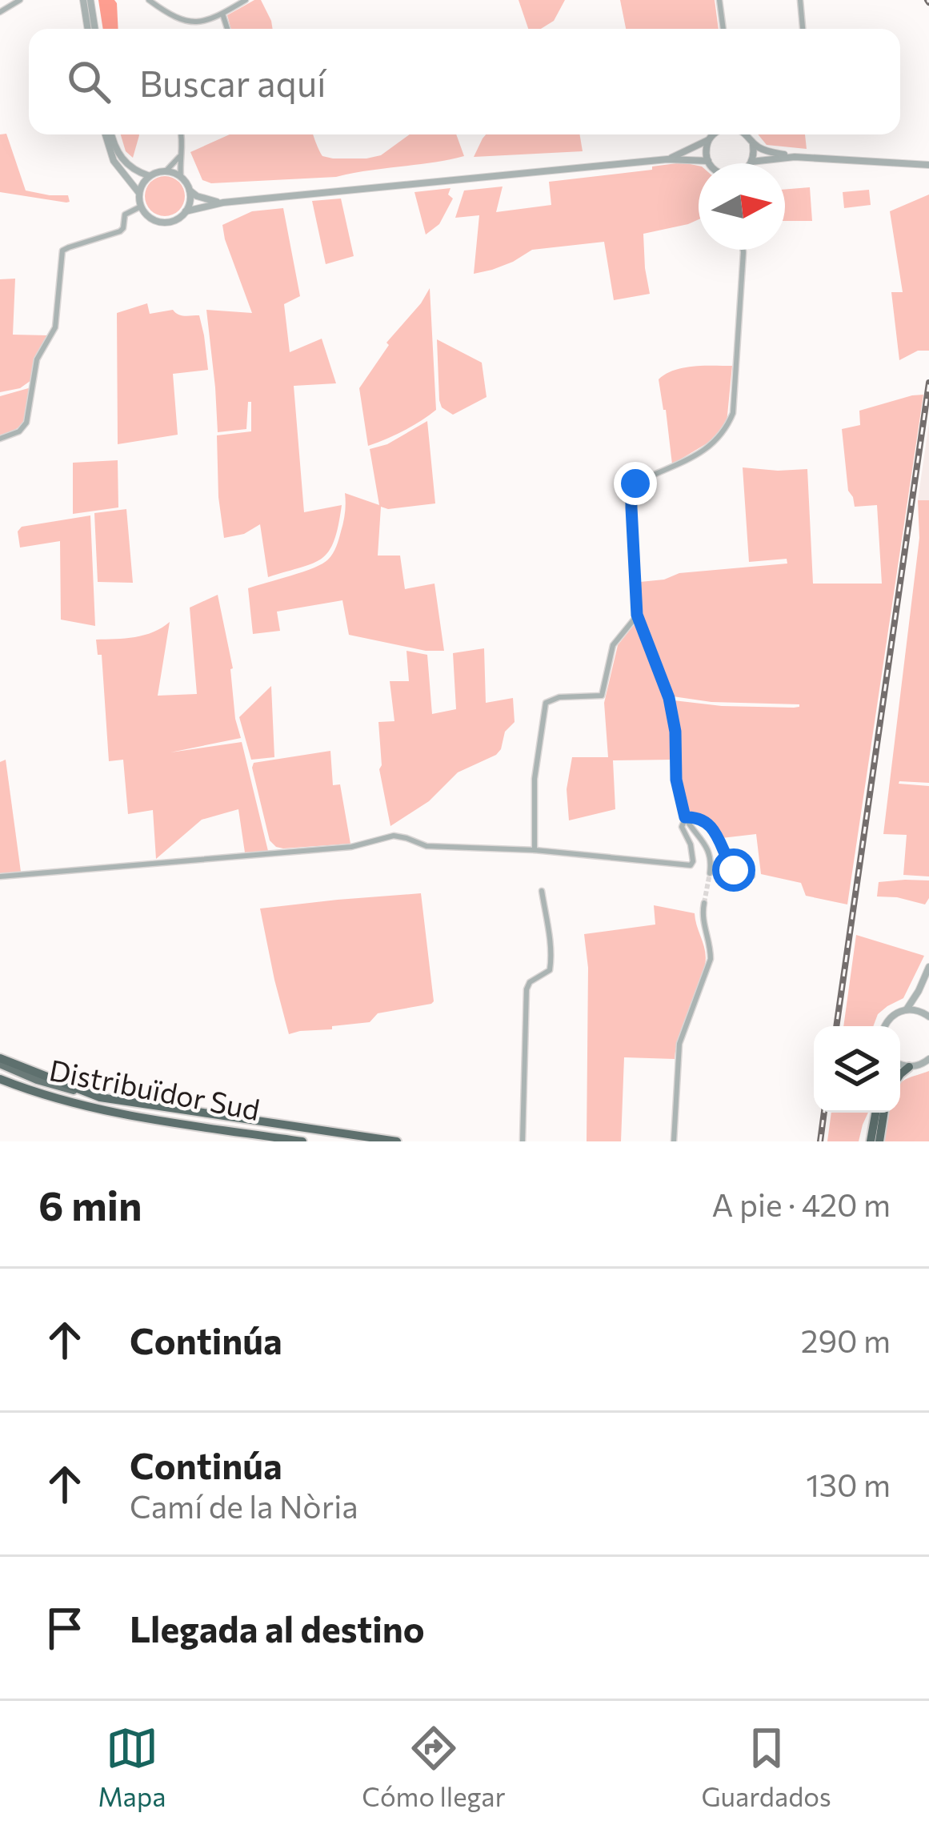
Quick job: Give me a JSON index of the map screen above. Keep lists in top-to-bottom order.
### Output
{
  "streets": {
    "highway": ["Distribuïdor Sud"]
  },
  "north": "right",
  "page": {
    "search": "Buscar aquí",
    "heading": ["6 min", "A pie · 420 m"],
    "list": [
      ["Continúa", "290 m"],
      ["Continúa", "Camí de la Nòria", "130 m"],
      "Llegada al destino"
    ],
    "nav": ["Mapa", "Cómo llegar", "Guardados"]
  }
}
